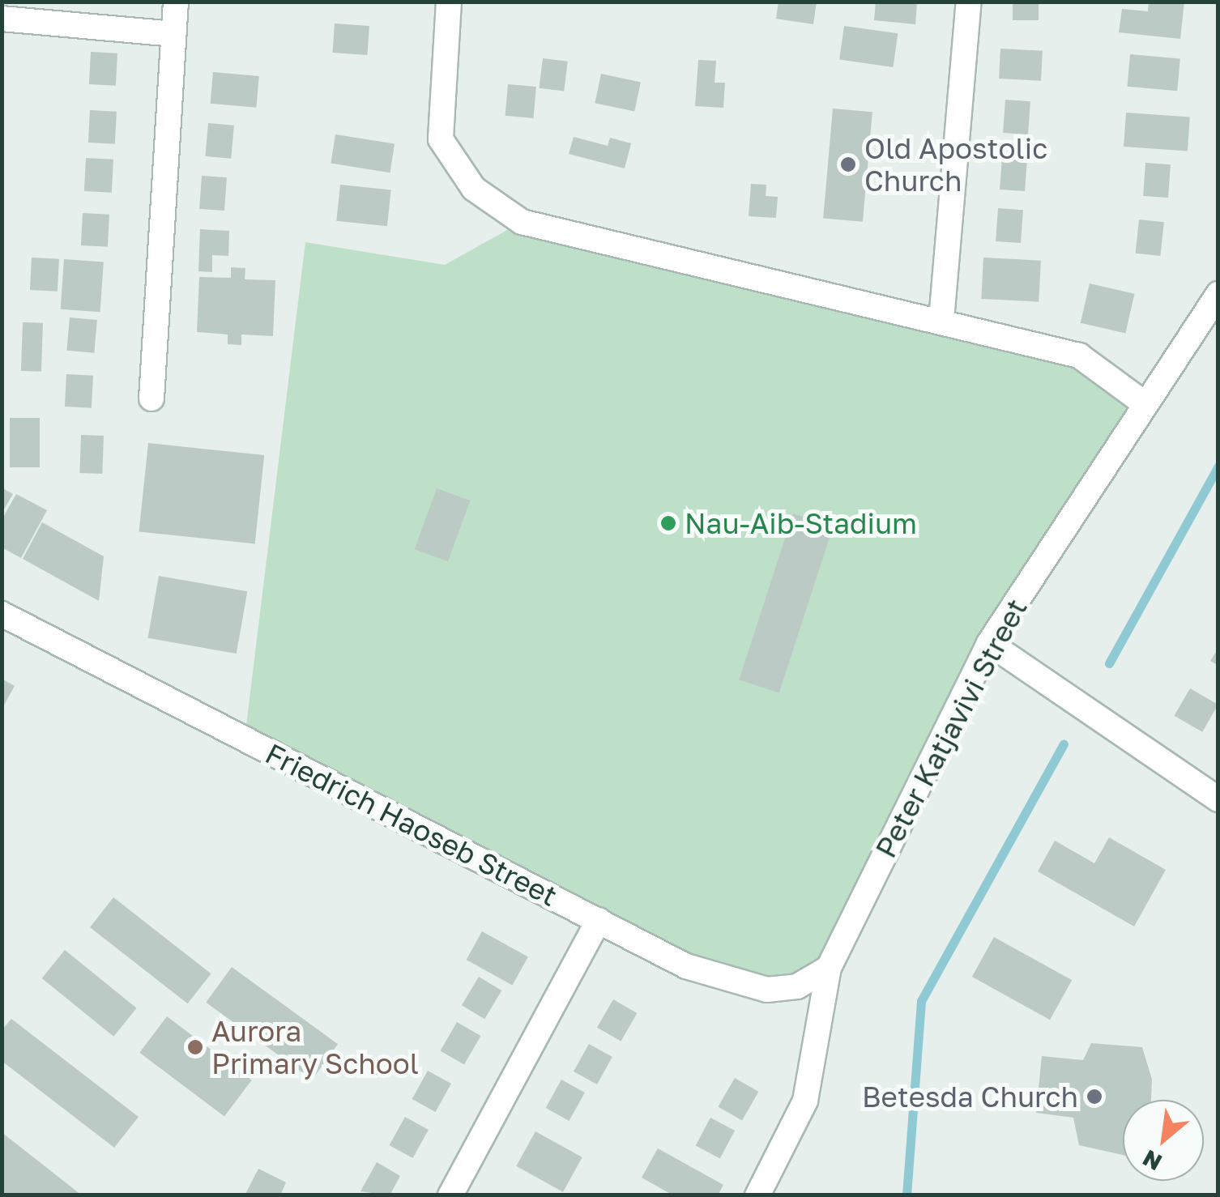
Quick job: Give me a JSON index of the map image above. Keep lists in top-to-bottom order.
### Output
{
  "streets": {
    "street": ["Peter Katjavivi Street", "Friedrich Haoseb Street"]
  },
  "crossings": [
    ["Peter Katjavivi Street", "Friedrich Haoseb Street"]
  ],
  "places": [
    "Old Apostolic Church",
    "Nau-Aib-Stadium",
    "Aurora Primary School",
    "Betesda Church"
  ],
  "north": "bottom left"
}
